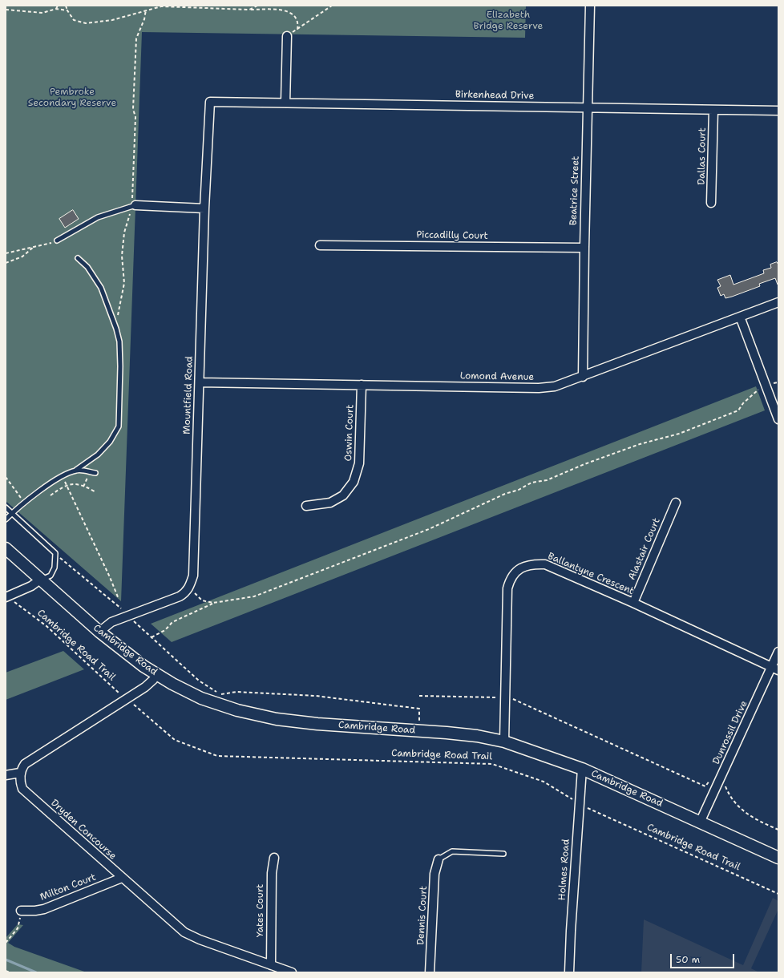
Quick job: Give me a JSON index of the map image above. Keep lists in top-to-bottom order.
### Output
{
  "streets": {
    "main road": ["Cambridge Road"],
    "street": [
      "Birkenhead Drive",
      "Dallas Court",
      "Beatrice Street",
      "Piccadilly Court",
      "Lomond Avenue",
      "Mountfield Road",
      "Oswin Court",
      "Alastair Court",
      "Ballantyne Crescent",
      "Dunrossil Drive",
      "Dryden Concourse",
      "Holmes Road",
      "Milton Court",
      "Yates Court",
      "Dennis Court"
    ],
    "path": ["Cambridge Road Trail"]
  },
  "crossings": [
    ["Birkenhead Drive", "Dallas Court"],
    ["Birkenhead Drive", "Beatrice Street"],
    ["Birkenhead Drive", "Mountfield Road"],
    ["Beatrice Street", "Piccadilly Court"],
    ["Beatrice Street", "Lomond Avenue"],
    ["Lomond Avenue", "Mountfield Road"],
    ["Lomond Avenue", "Oswin Court"],
    ["Mountfield Road", "Cambridge Road"],
    ["Alastair Court", "Ballantyne Crescent"],
    ["Ballantyne Crescent", "Cambridge Road"],
    ["Ballantyne Crescent", "Dunrossil Drive"],
    ["Cambridge Road Trail", "Holmes Road"],
    ["Cambridge Road", "Dunrossil Drive"],
    ["Cambridge Road", "Holmes Road"],
    ["Dryden Concourse", "Milton Court"],
    ["Dryden Concourse", "Yates Court"]
  ],
  "parks": ["Elizabeth Bridge Reserve", "Pembroke Secondary Reserve"],
  "scale_bar": "50 m"
}
